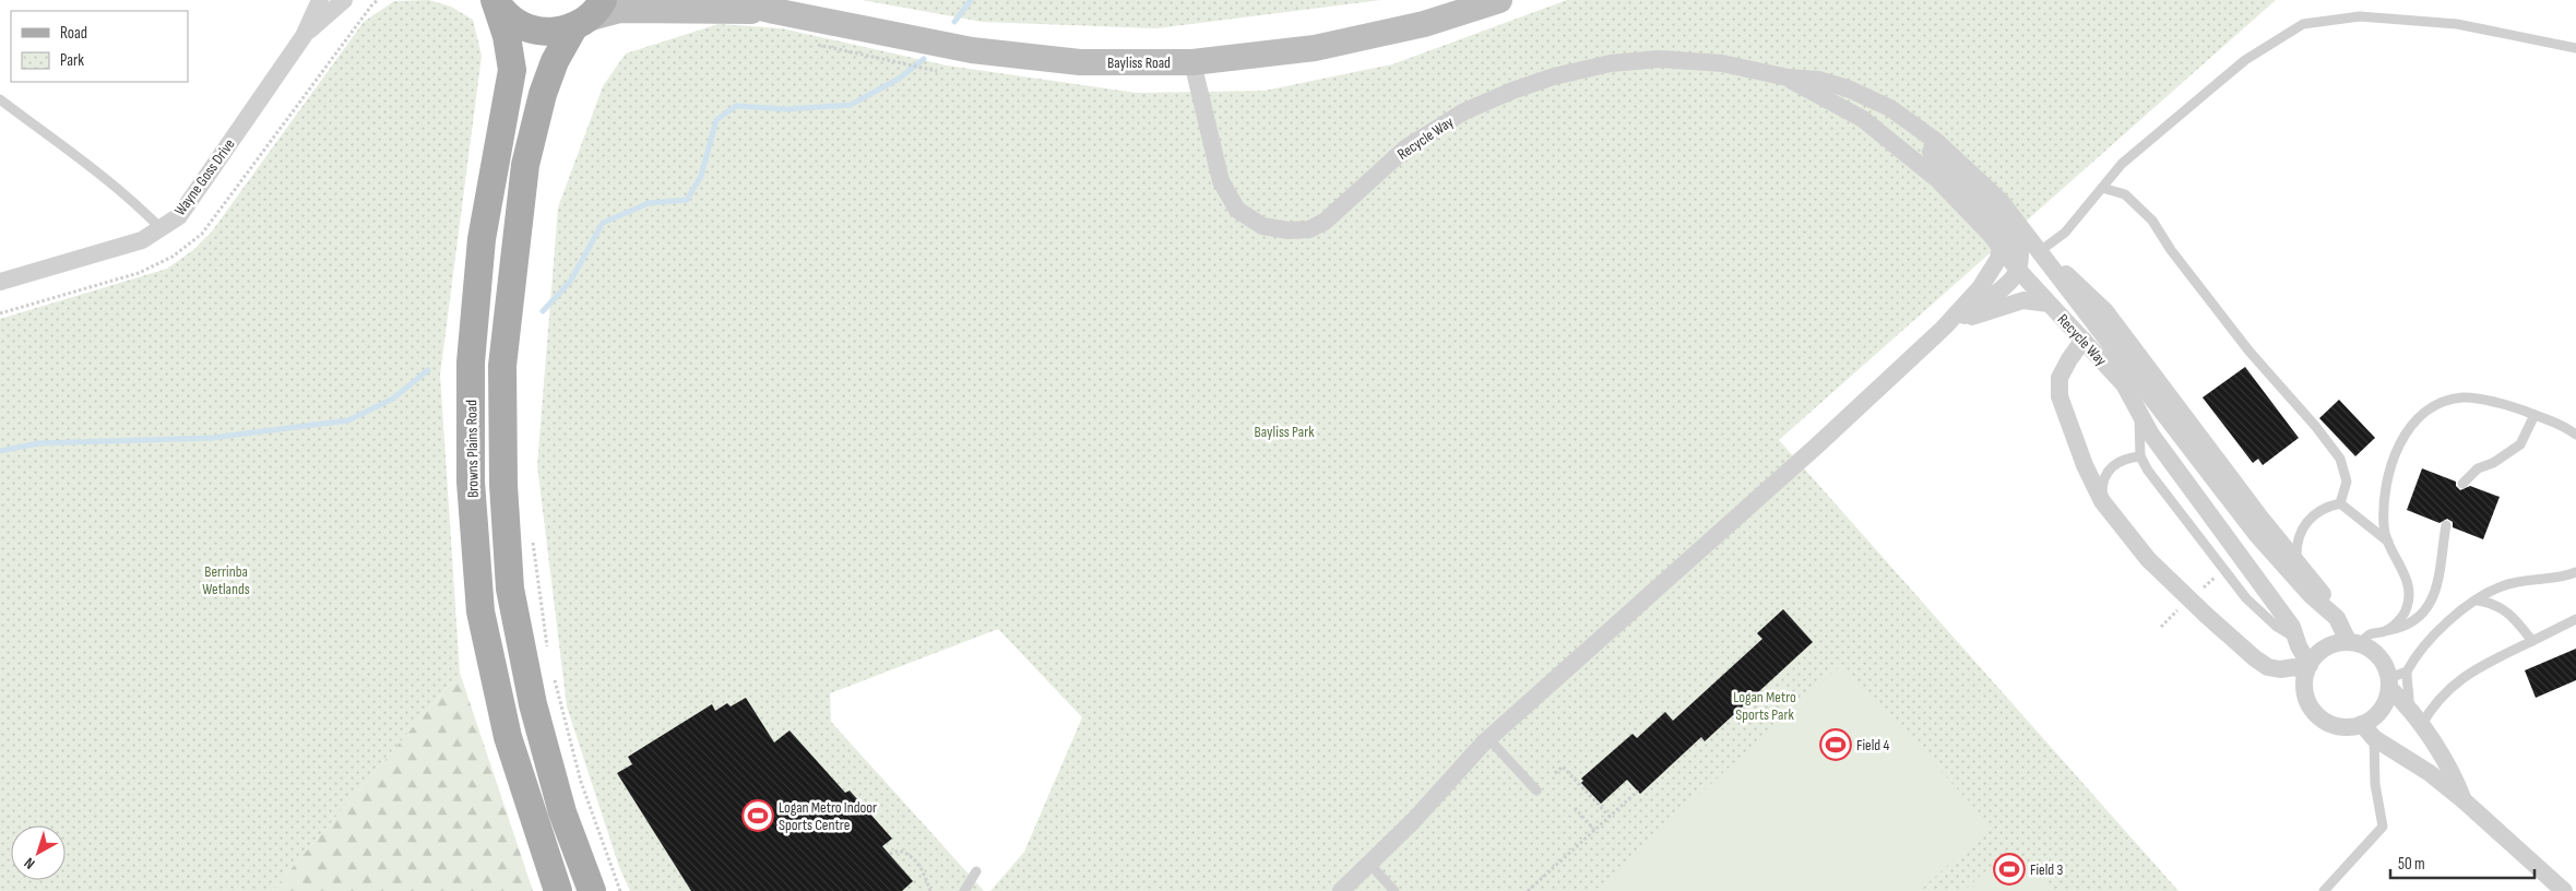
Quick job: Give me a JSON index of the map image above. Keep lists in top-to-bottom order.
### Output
{
  "streets": {
    "main road": ["Browns Plains Road"],
    "street": ["Bayliss Road", "Recycle Way", "Wayne Goss Drive"]
  },
  "crossings": [
    ["Bayliss Road", "Recycle Way"],
    ["Bayliss Road", "Browns Plains Road"]
  ],
  "parks": ["Bayliss Park", "Berrinba Wetlands", "Logan Metro Sports Park"],
  "places": {
    "sports": ["Field 4", "Logan Metro Indoor Sports Centre", "Field 3"]
  },
  "legend": ["Road", "Park"],
  "scale_bar": "50 m",
  "north": "bottom left"
}
